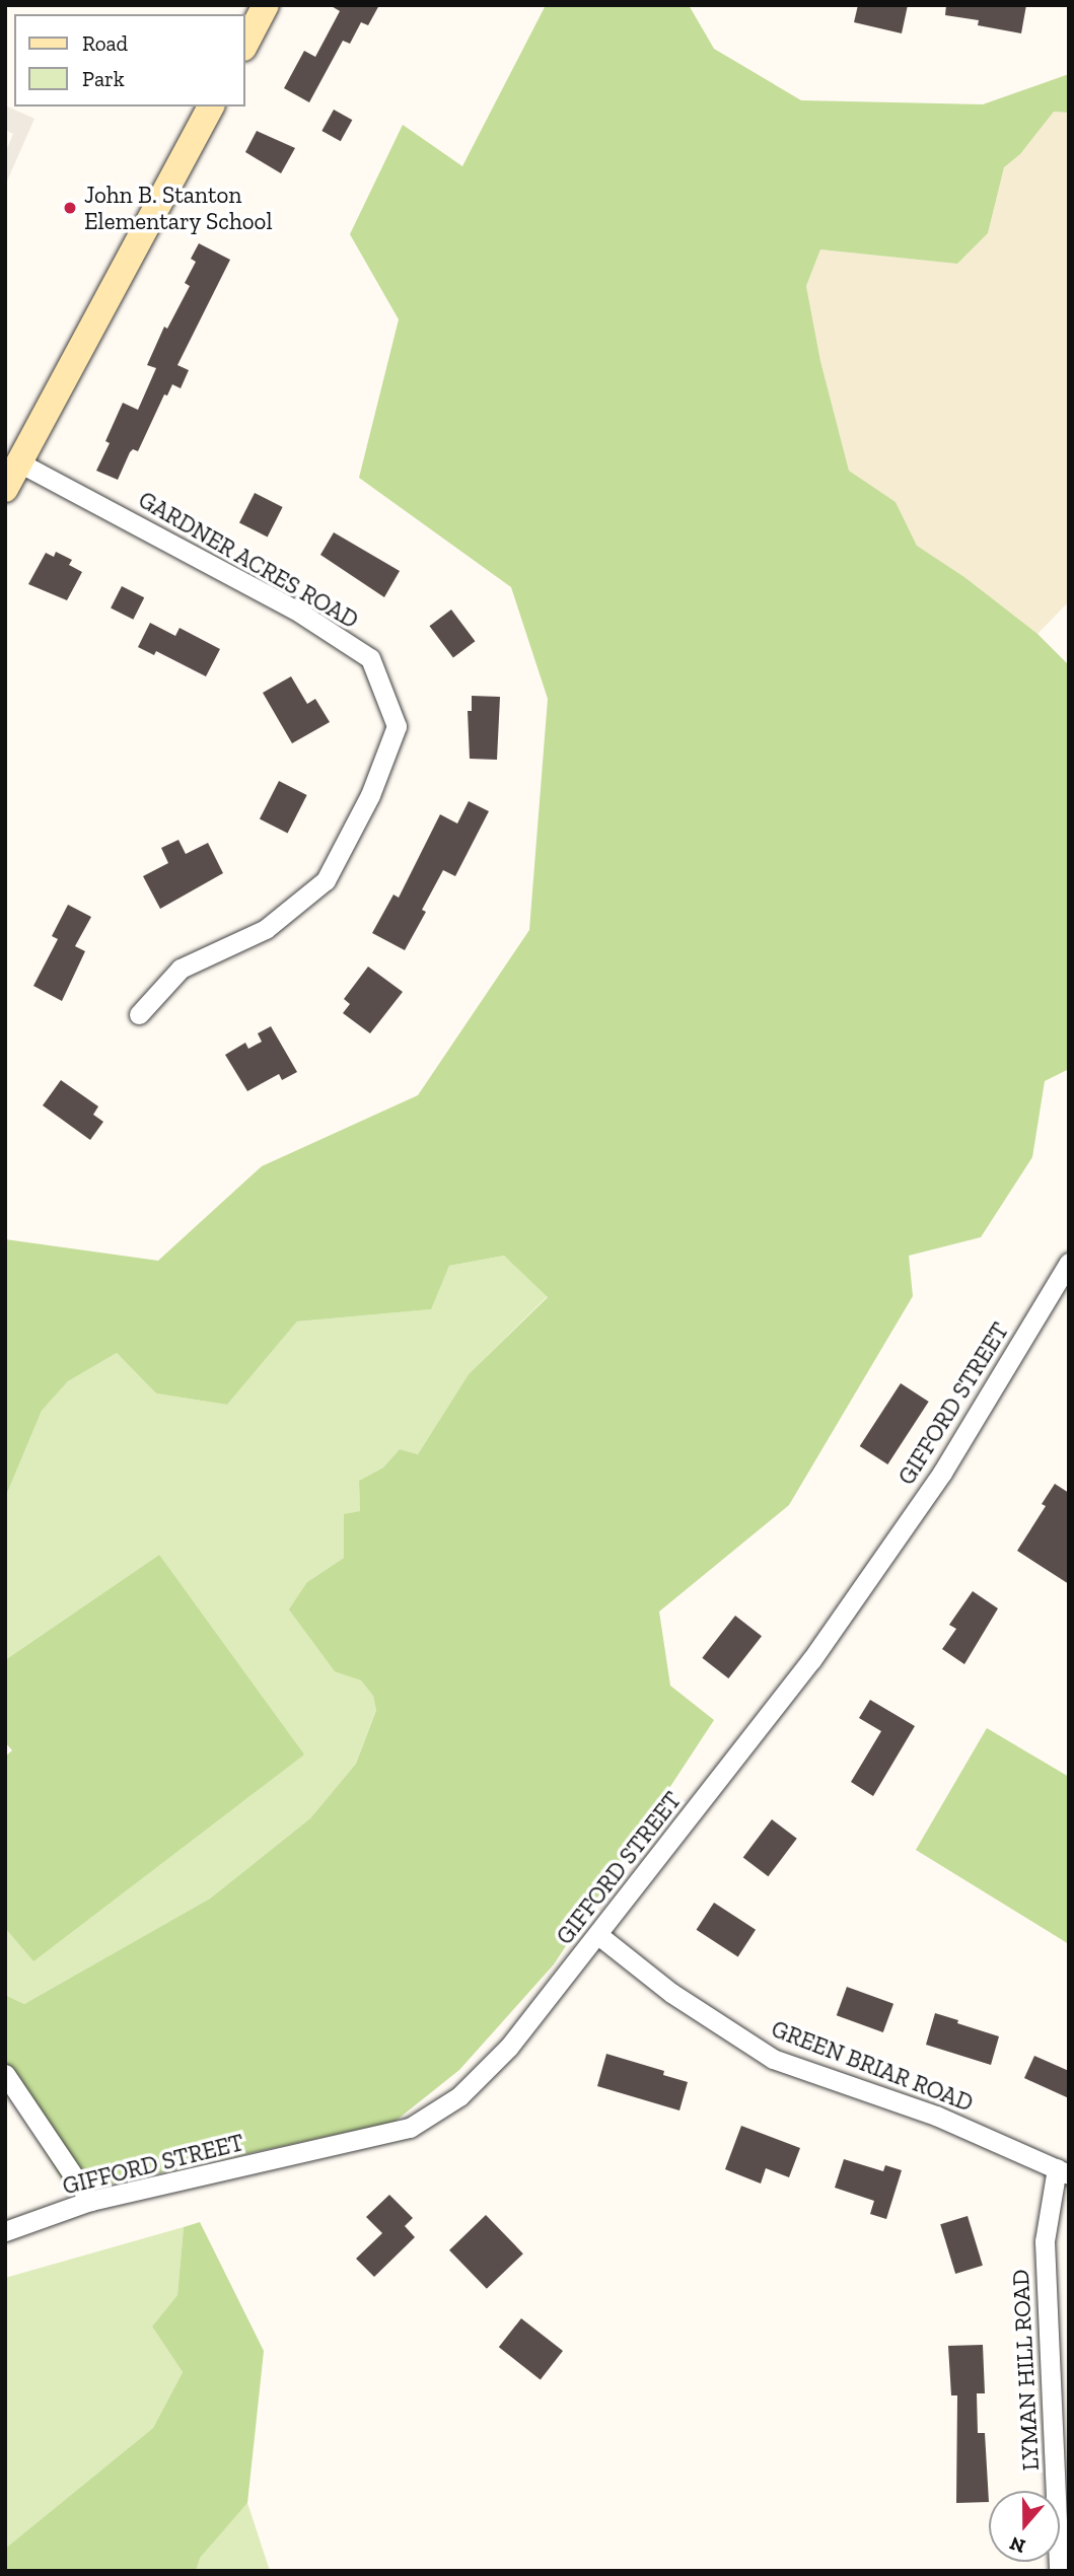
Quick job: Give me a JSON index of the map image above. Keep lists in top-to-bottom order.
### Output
{
  "streets": {
    "street": [
      "GARDNER ACRES ROAD",
      "GIFFORD STREET",
      "GREEN BRIAR ROAD",
      "LYMAN HILL ROAD"
    ]
  },
  "crossings": [
    ["GIFFORD STREET", "GREEN BRIAR ROAD"],
    ["GREEN BRIAR ROAD", "LYMAN HILL ROAD"]
  ],
  "places": ["John B. Stanton Elementary School"],
  "legend": ["Road", "Park"],
  "north": "bottom"
}
